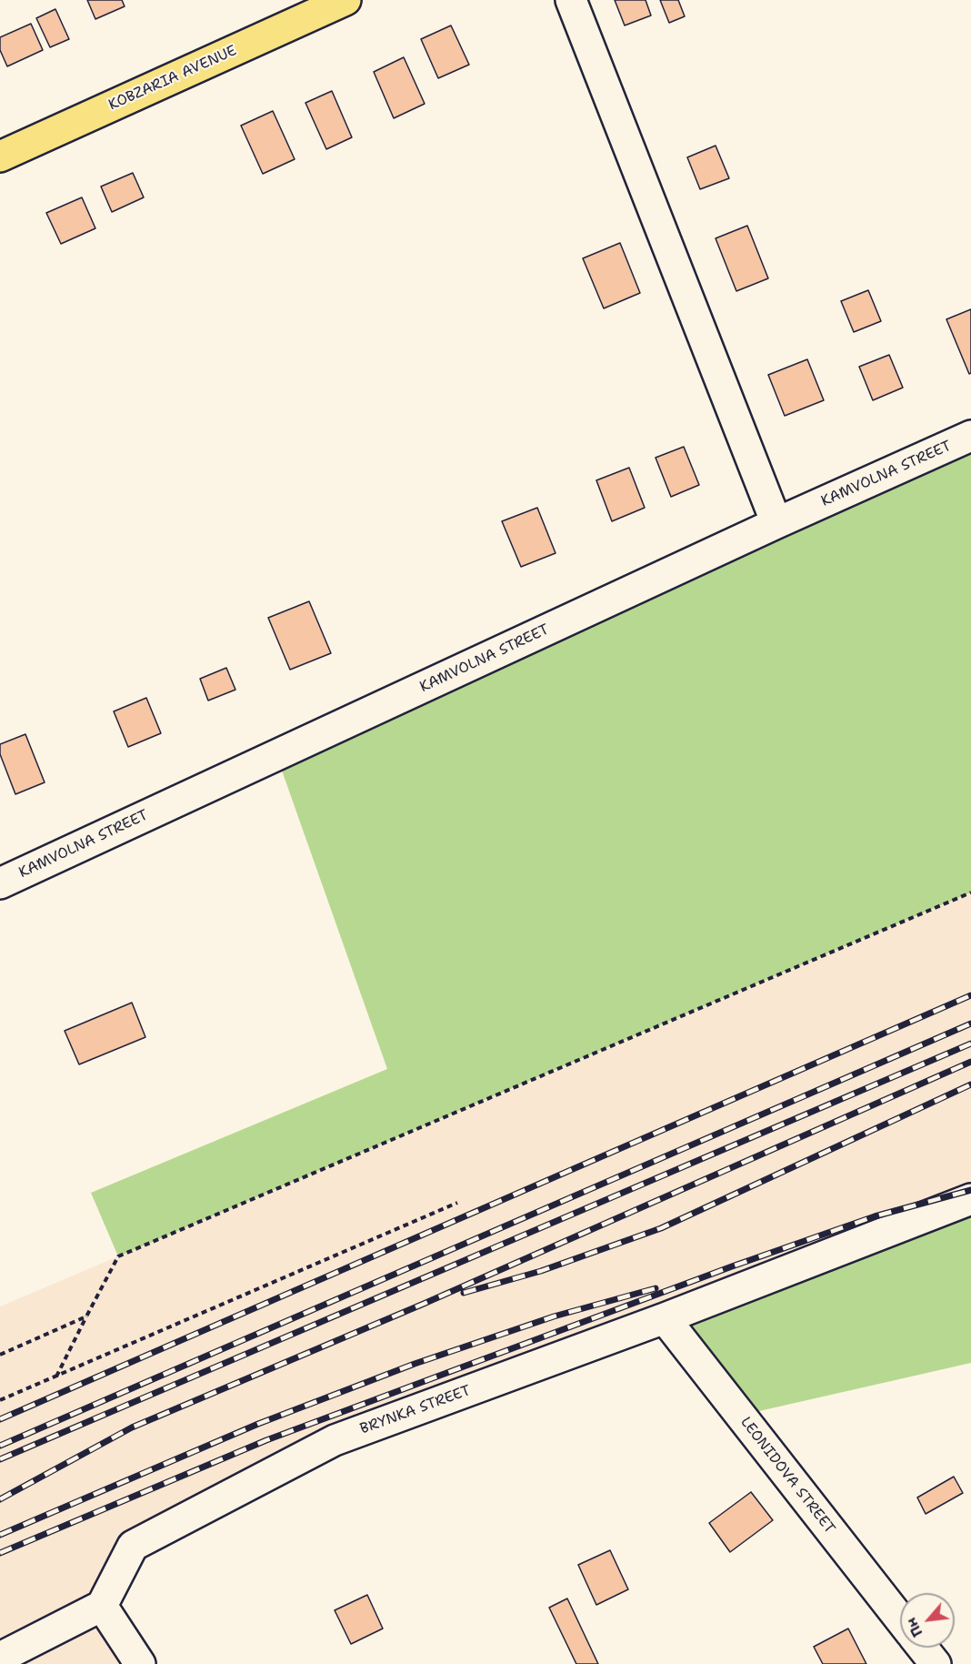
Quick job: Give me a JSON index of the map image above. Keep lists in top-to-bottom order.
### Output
{
  "streets": {
    "main road": ["KOBZARIA AVENUE"],
    "street": ["KAMVOLNA STREET", "BRYNKA STREET", "LEONIDOVA STREET"]
  },
  "crossings": [
    ["BRYNKA STREET", "LEONIDOVA STREET"]
  ],
  "north": "bottom left"
}
